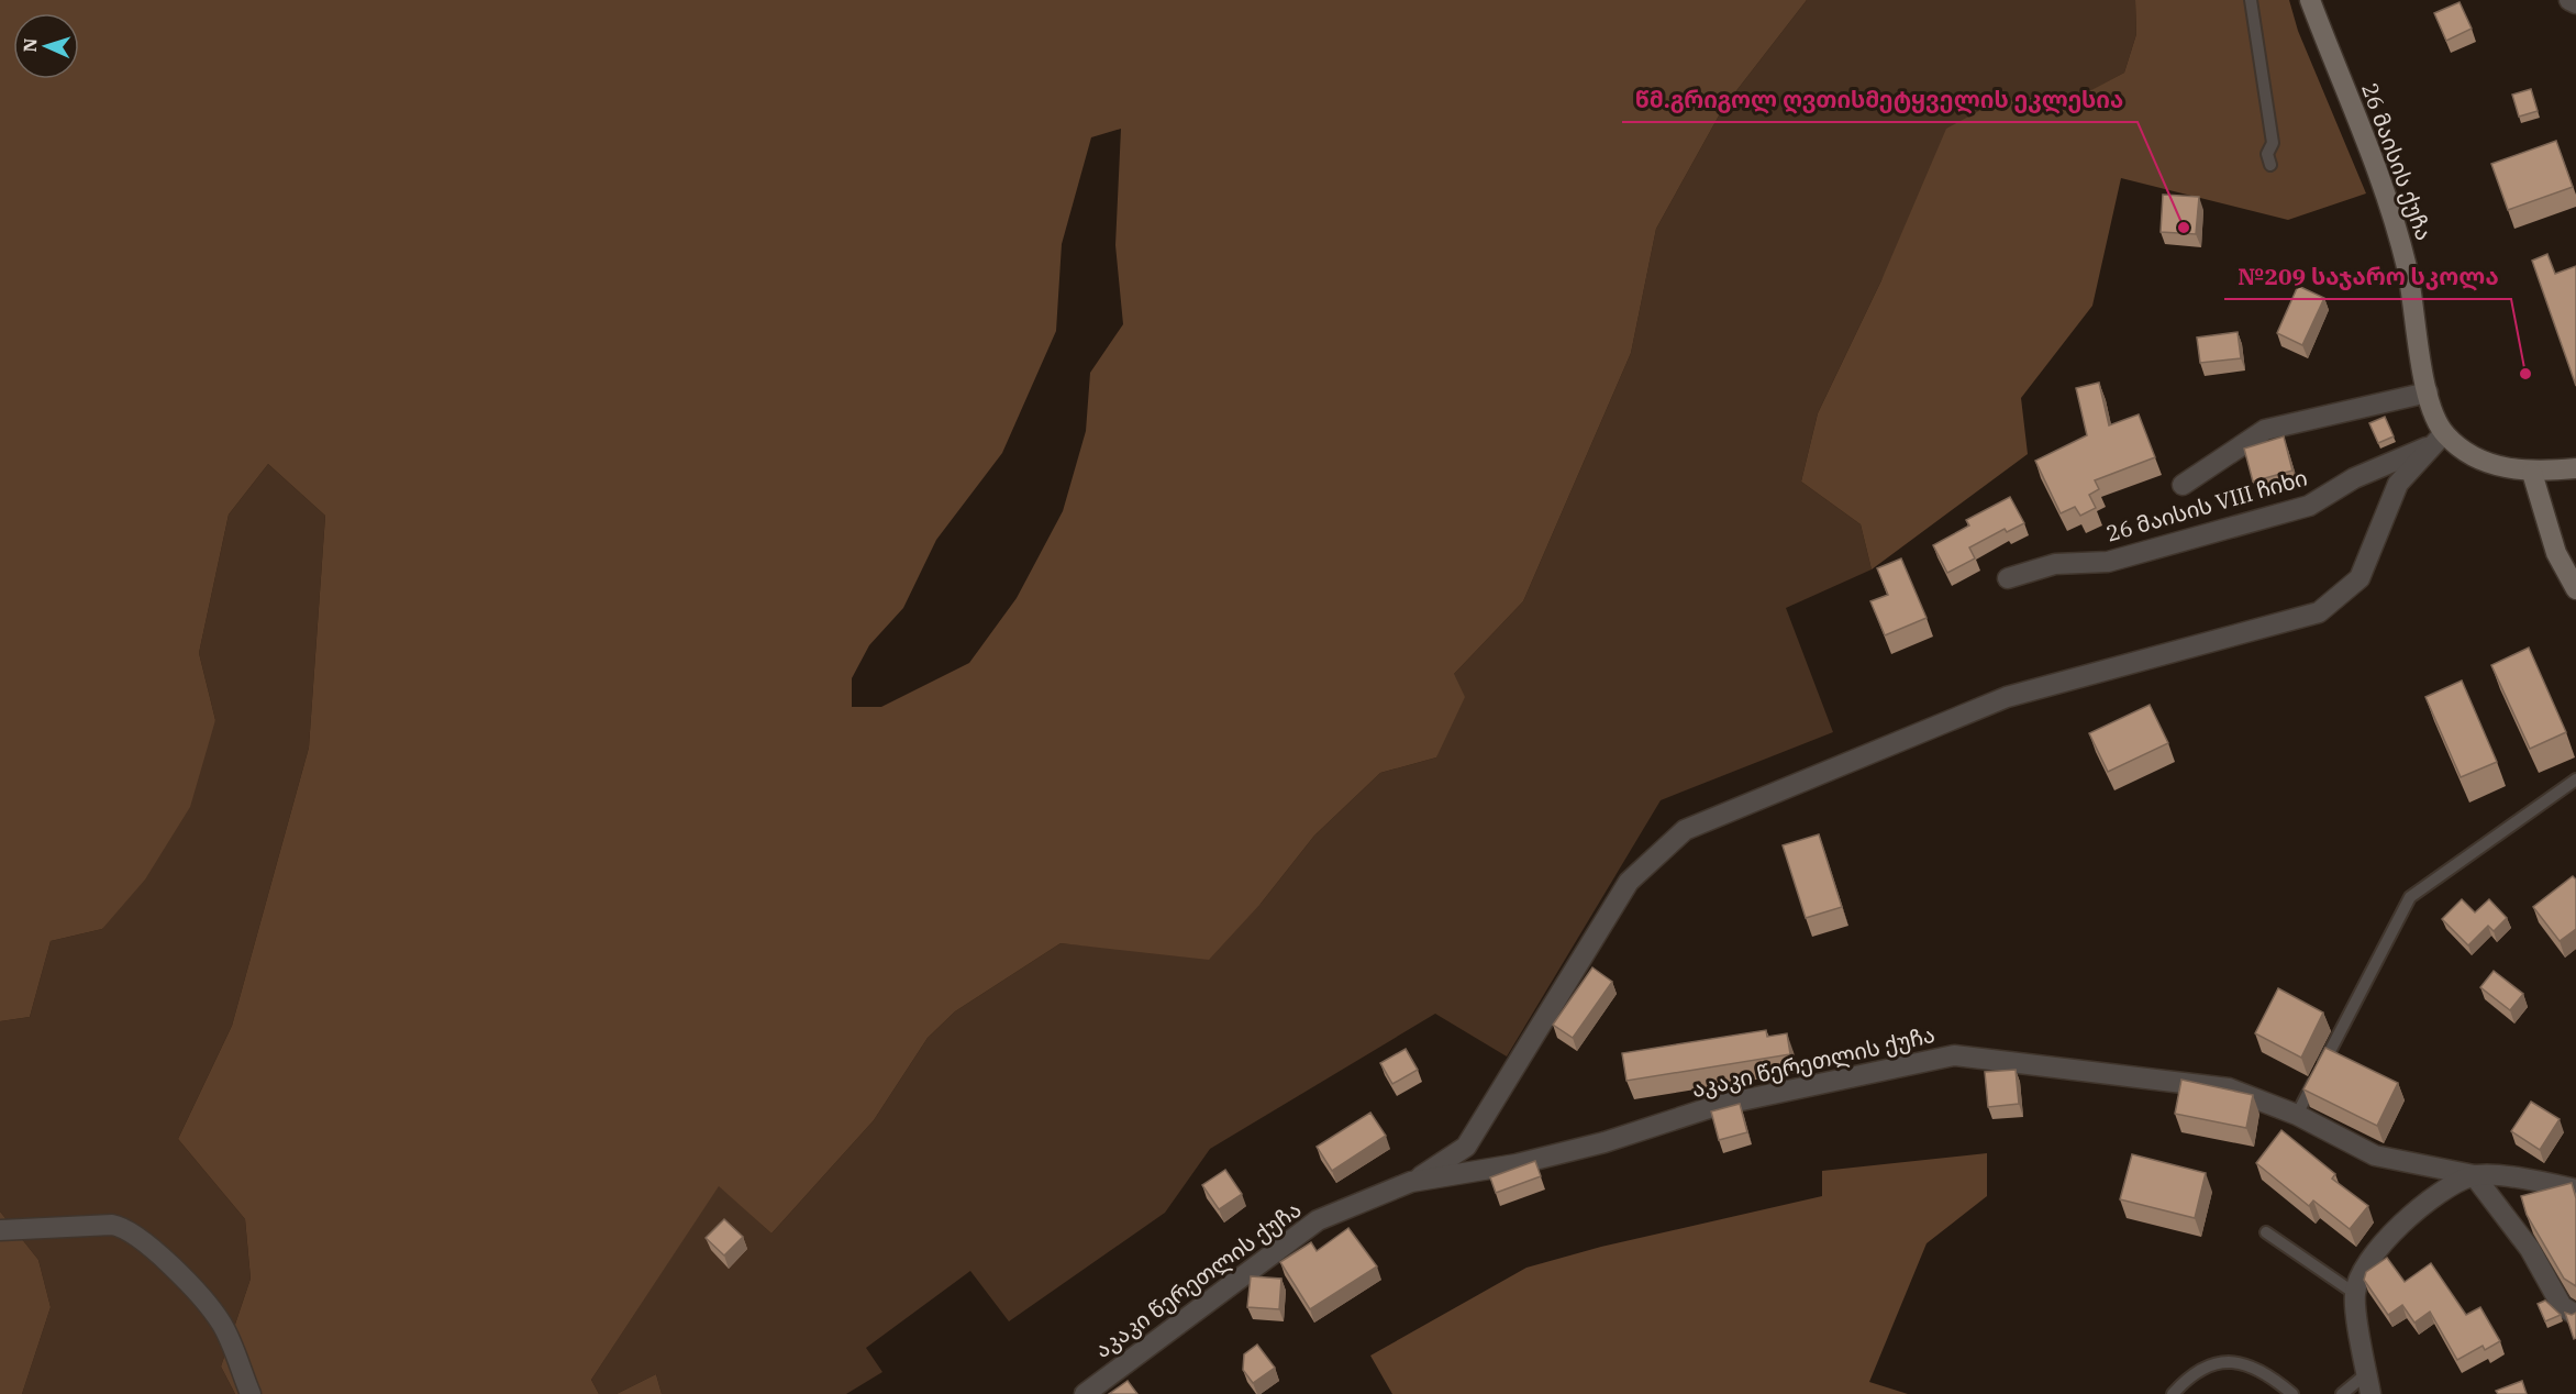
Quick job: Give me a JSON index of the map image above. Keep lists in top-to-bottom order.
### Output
{
  "streets": {
    "main road": ["26 მაისის ქუჩა"],
    "street": ["26 მაისის VIII ჩიხი", "აკაკი წერეთლის ქუჩა"]
  },
  "crossings": [
    ["26 მაისის ქუჩა", "26 მაისის VIII ჩიხი"]
  ],
  "places": ["წმ.გრიგოლ ღვთისმეტყველის ეკლესია", "№209 საჯარო სკოლა"],
  "north": "left"
}
